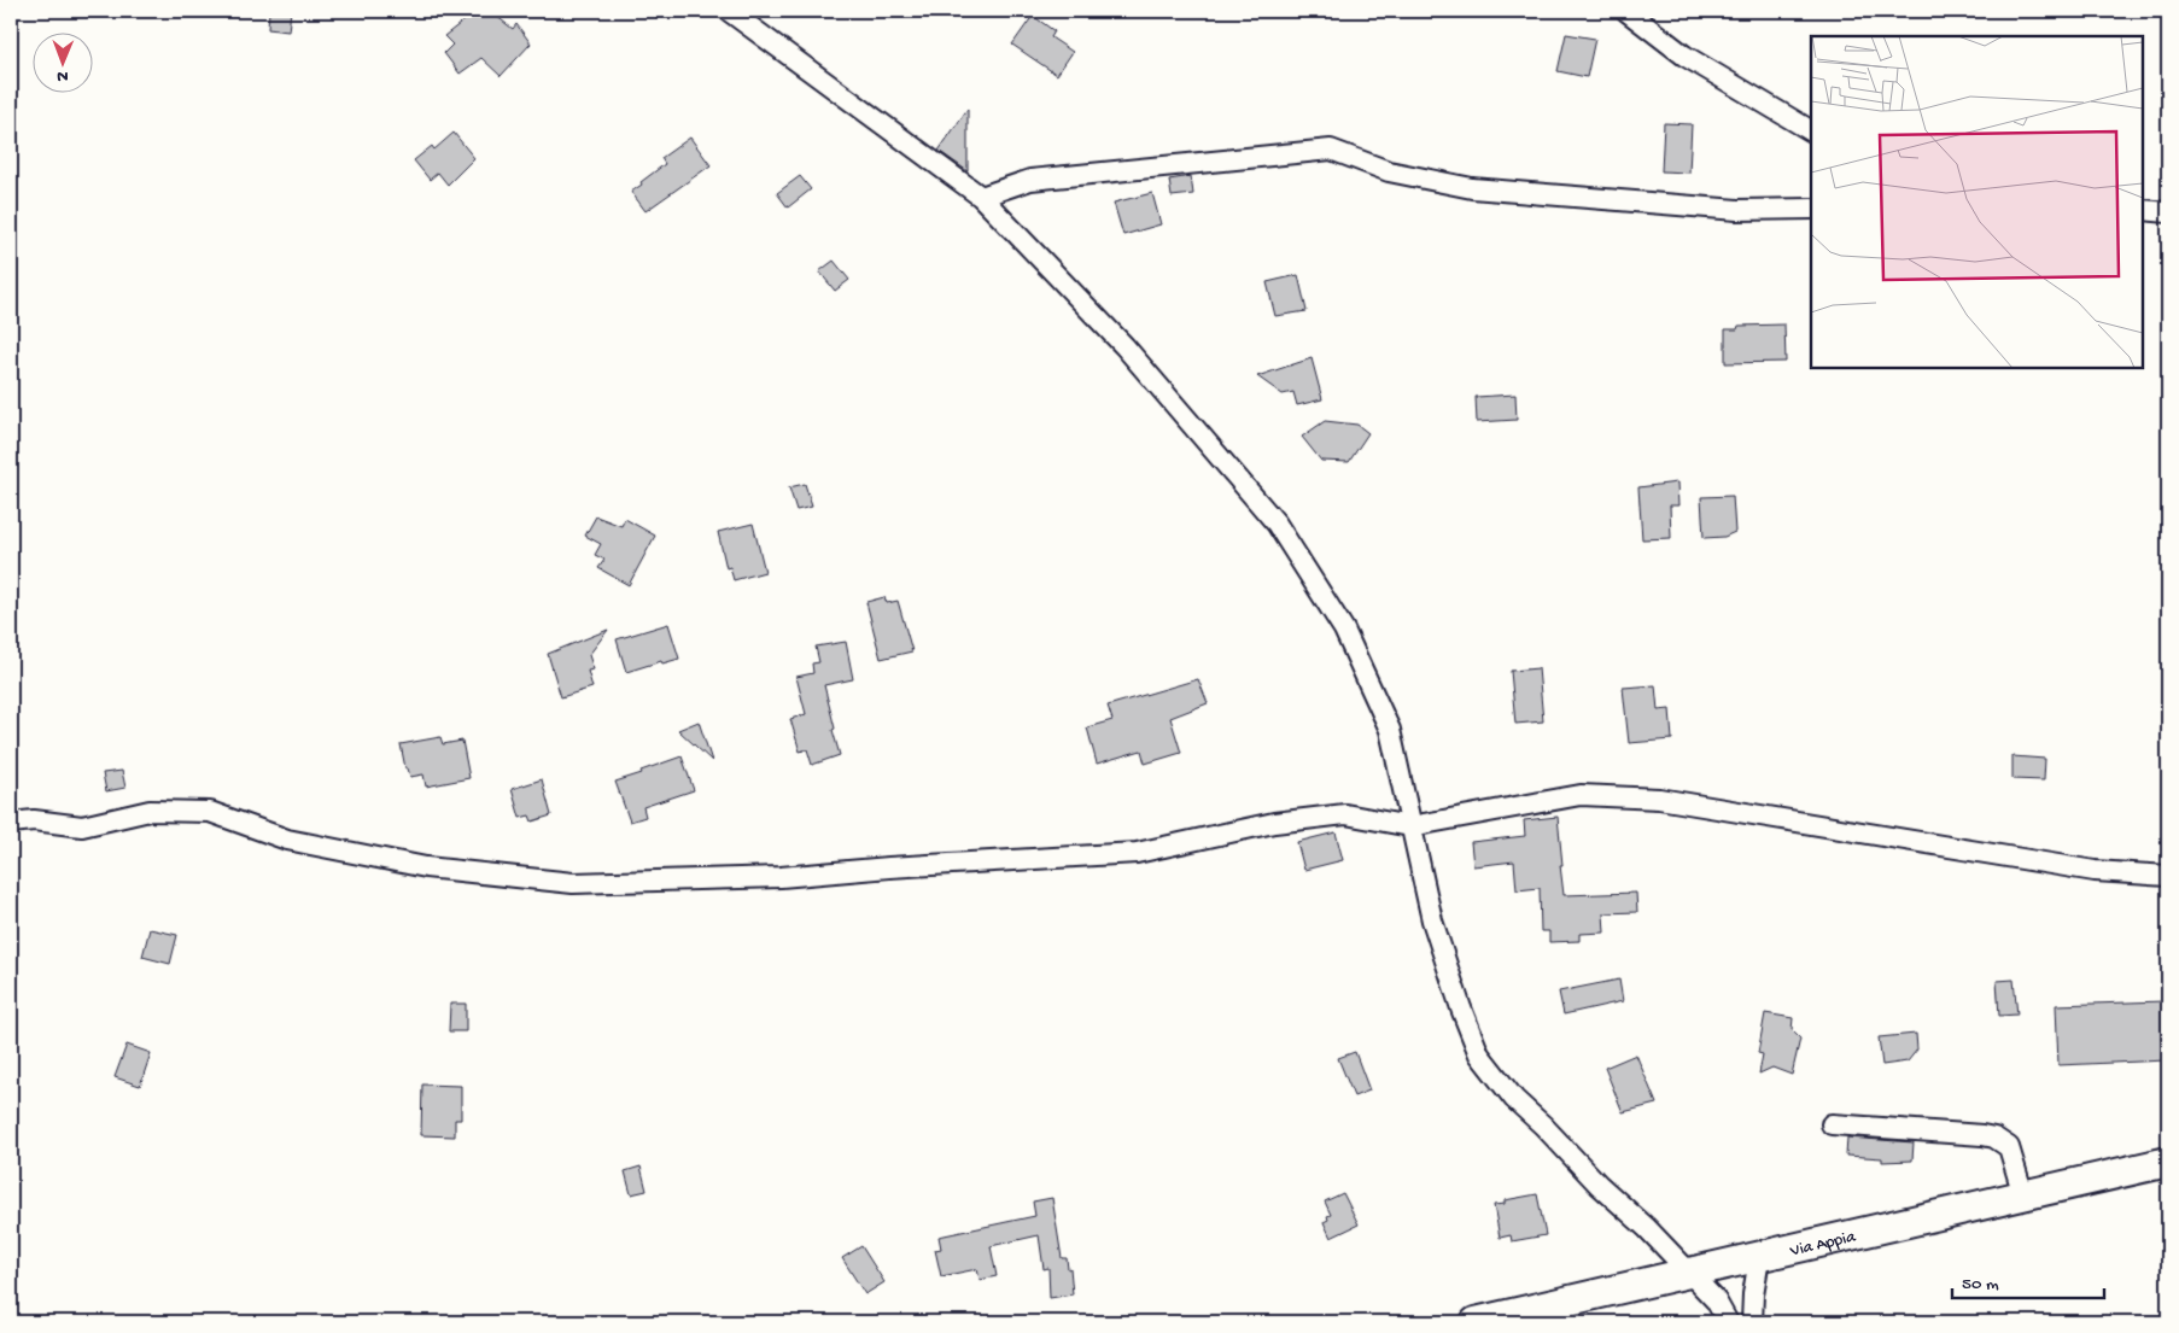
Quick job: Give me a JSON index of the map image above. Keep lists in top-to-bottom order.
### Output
{
  "streets": {
    "main road": ["Via Appia"]
  },
  "scale_bar": "50 m",
  "north": "bottom"
}
